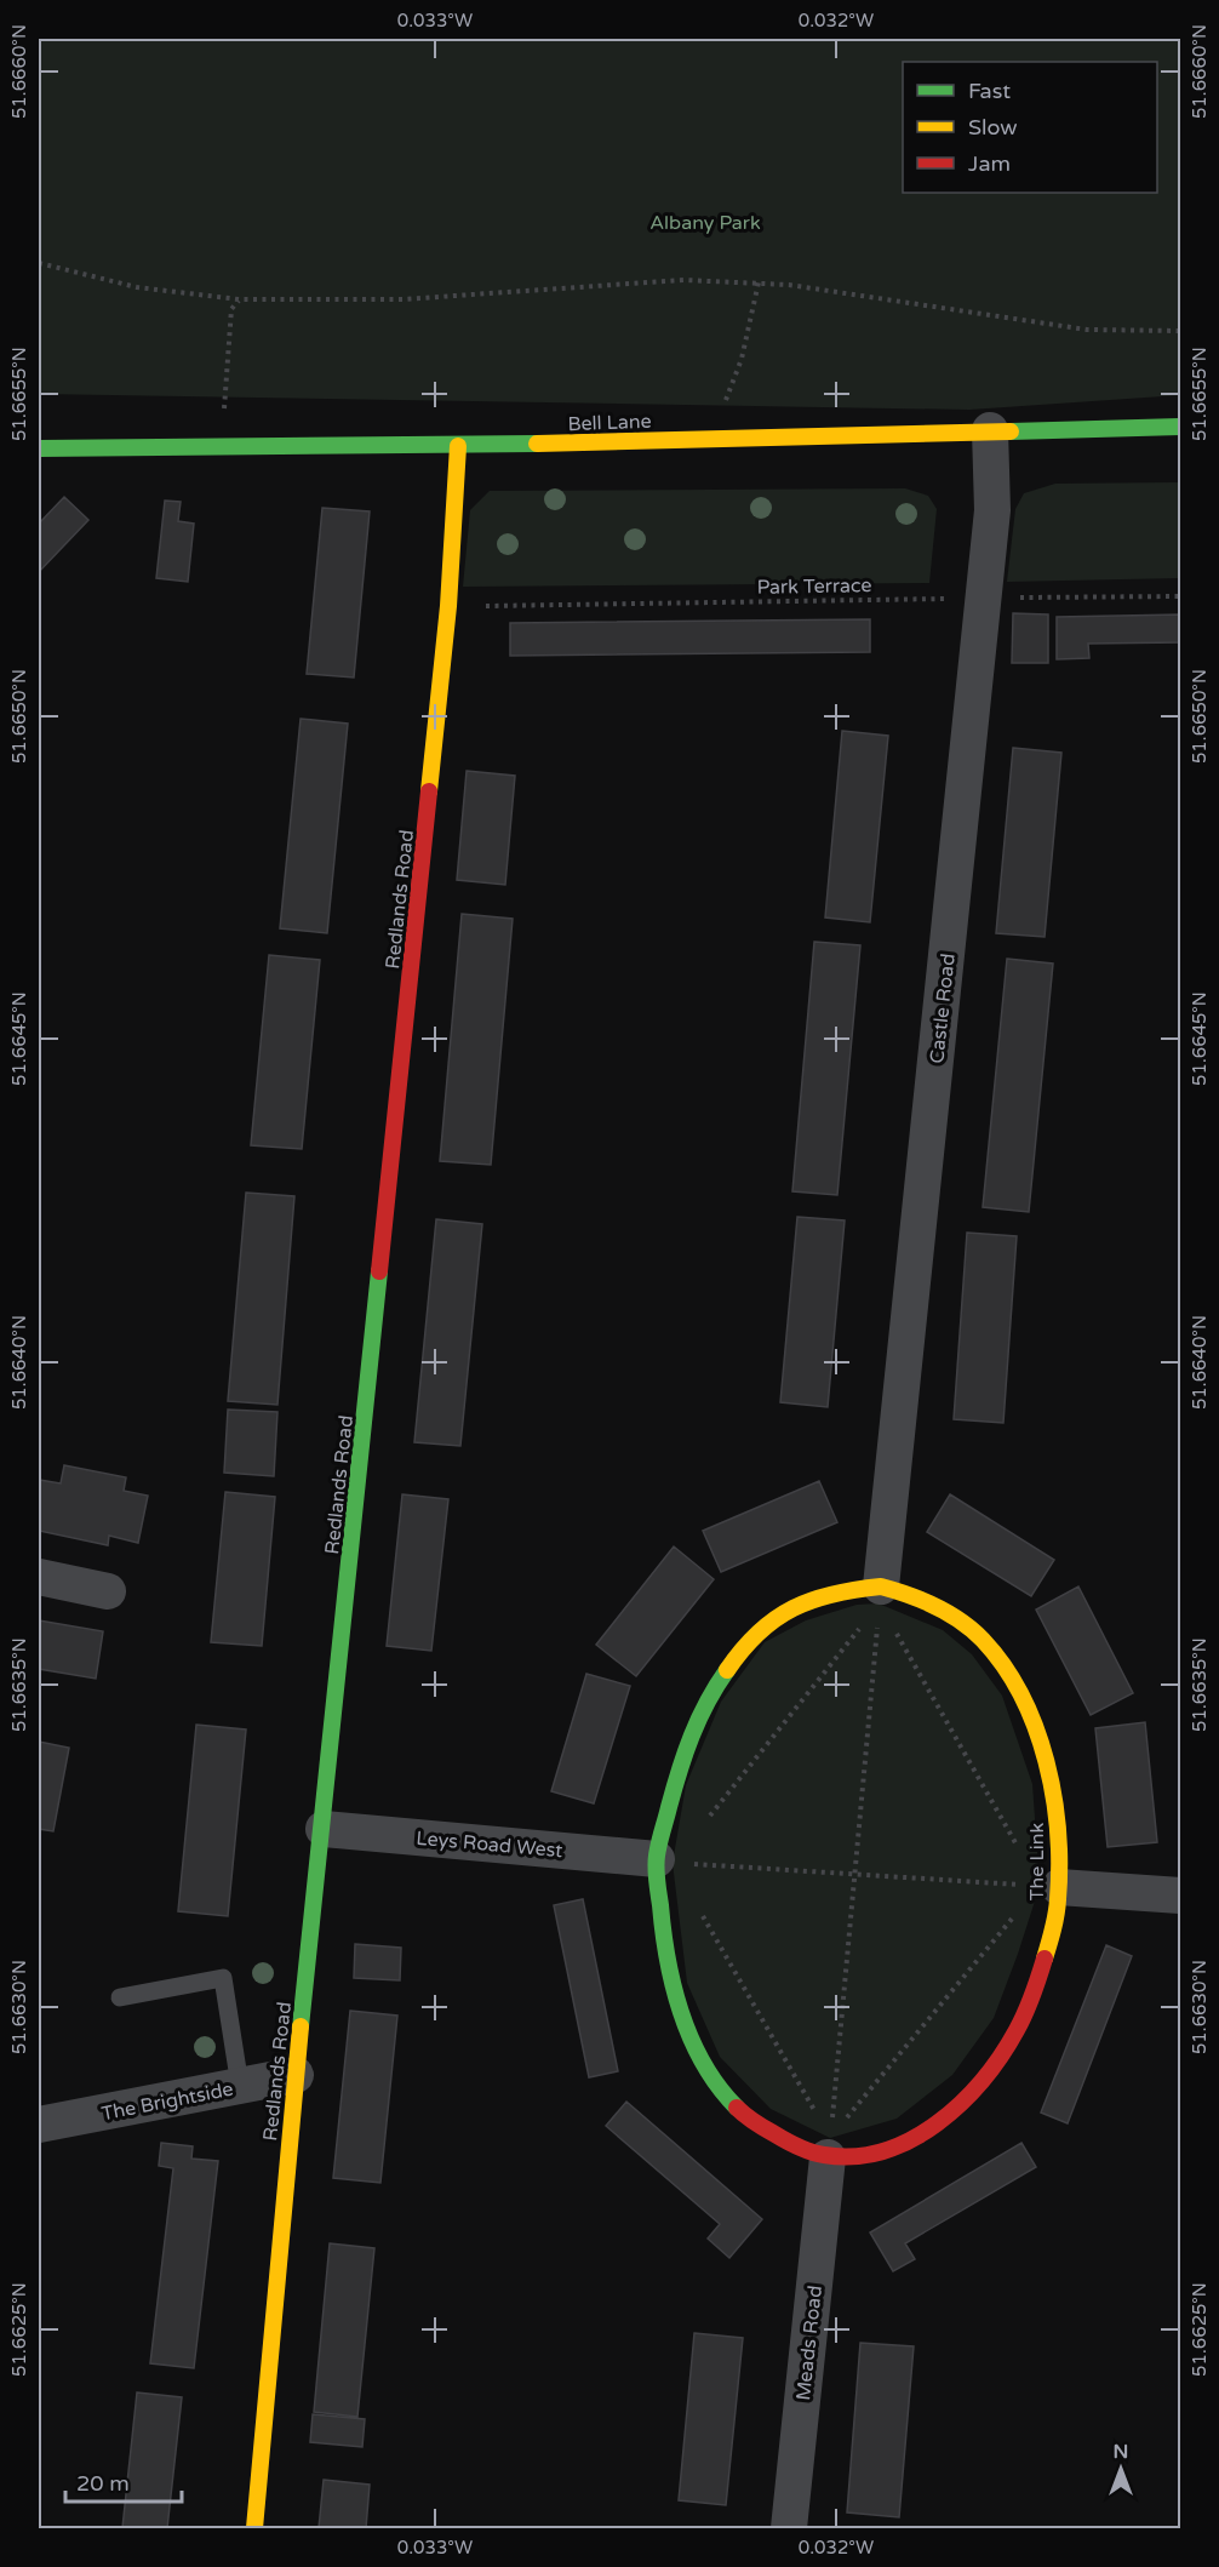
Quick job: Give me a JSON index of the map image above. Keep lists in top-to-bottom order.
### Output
{
  "streets": {
    "street": [
      "Bell Lane",
      "Redlands Road",
      "Castle Road",
      "Leys Road West",
      "The Link",
      "The Brightside",
      "Meads Road"
    ],
    "path": ["Park Terrace"]
  },
  "crossings": [
    ["Bell Lane", "Redlands Road"],
    ["Bell Lane", "Castle Road"],
    ["Park Terrace", "Redlands Road"],
    ["Park Terrace", "Castle Road"],
    ["Redlands Road", "Leys Road West"],
    ["Redlands Road", "The Brightside"],
    ["Castle Road", "The Link"],
    ["Leys Road West", "The Link"],
    ["The Link", "Meads Road"]
  ],
  "parks": ["Albany Park"],
  "legend": ["Fast", "Slow", "Jam"],
  "scale_bar": "20 m",
  "north": "top",
  "coordinates": [
    "0.033°W",
    "0.032°W",
    "51.6660°N",
    "51.6655°N",
    "51.6650°N",
    "51.6645°N",
    "51.6640°N",
    "51.6635°N",
    "51.6630°N",
    "51.6625°N"
  ]
}
